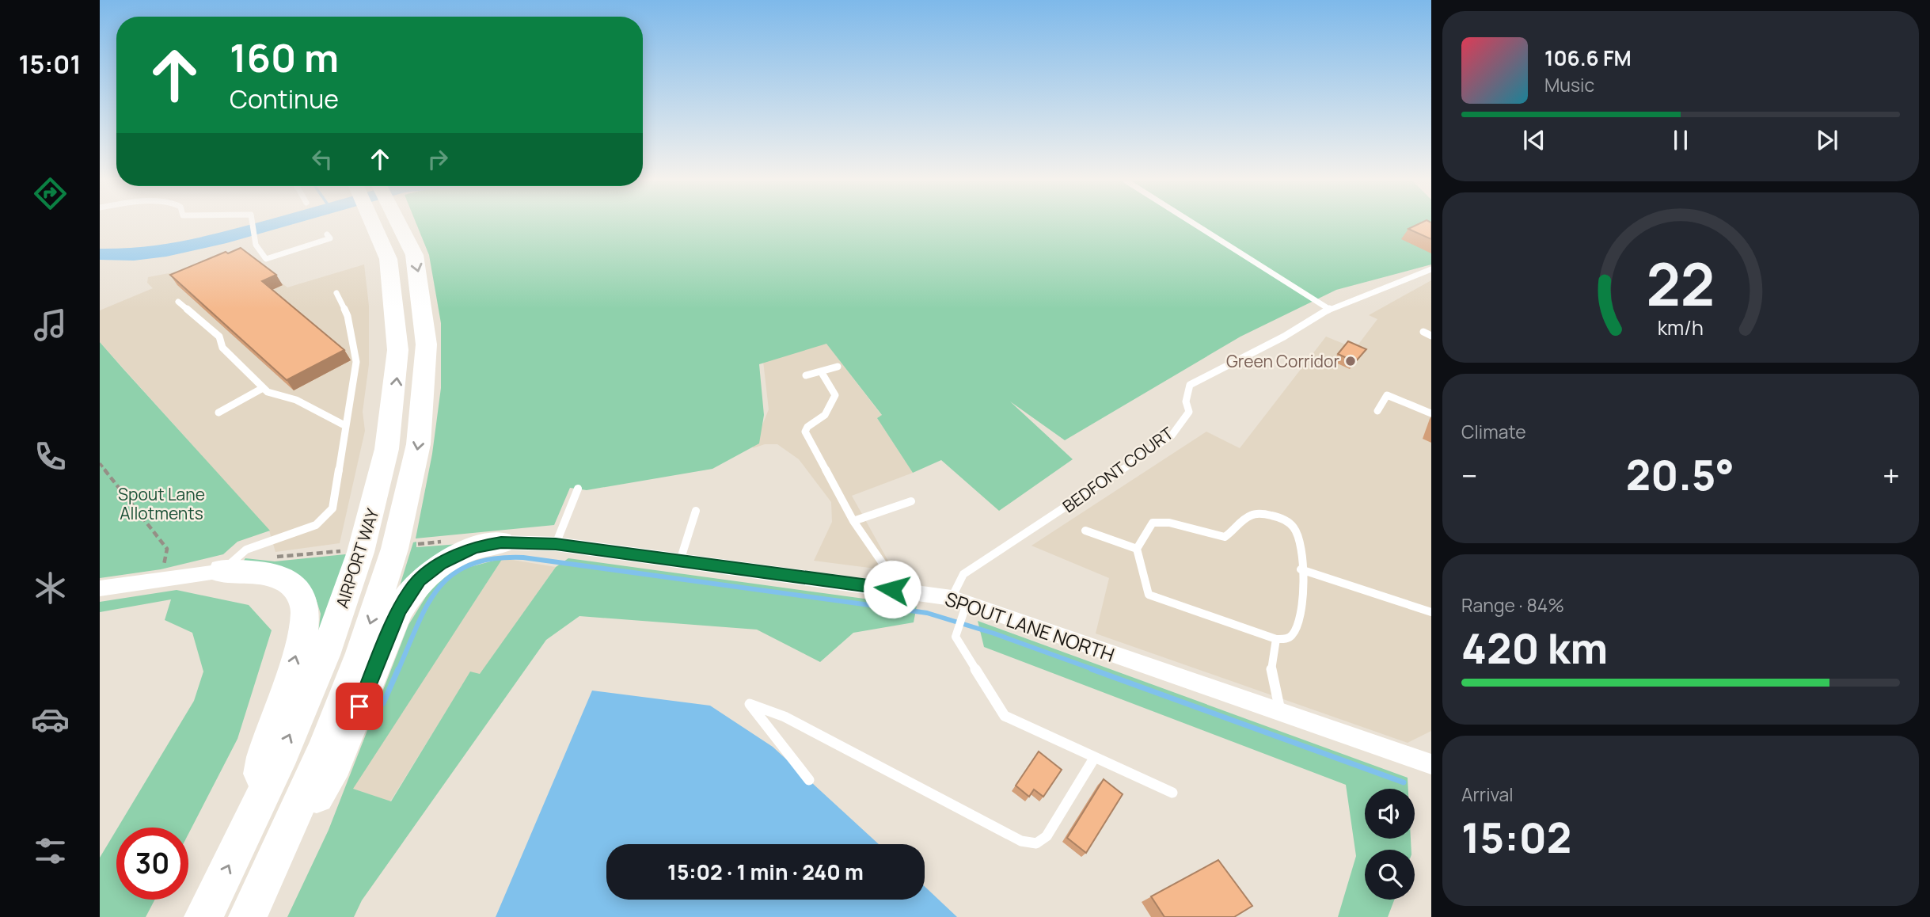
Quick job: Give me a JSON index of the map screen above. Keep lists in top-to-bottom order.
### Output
{
  "streets": {
    "highway": ["AIRPORT WAY"],
    "street": ["SPOUT LANE NORTH"],
    "lane": ["BEDFONT COURT"]
  },
  "crossings": [
    ["BEDFONT COURT", "SPOUT LANE NORTH"]
  ],
  "parks": ["Spout Lane Allotments"],
  "places": ["Green Corridor"],
  "page": {
    "tabs": "15:01",
    "turn": ["160 m", "Continue"],
    "song": ["106.6 FM", "Music"],
    "tile": [
      "Climate",
      ["Range · 84%", "420 km"],
      ["Arrival", "15:02"]
    ],
    "heat": ["−", "20.5°", "+"],
    "limit": "30",
    "trip": "15:02 · 1 min · 240 m",
    "gauge": ["22", "km/h"]
  }
}
